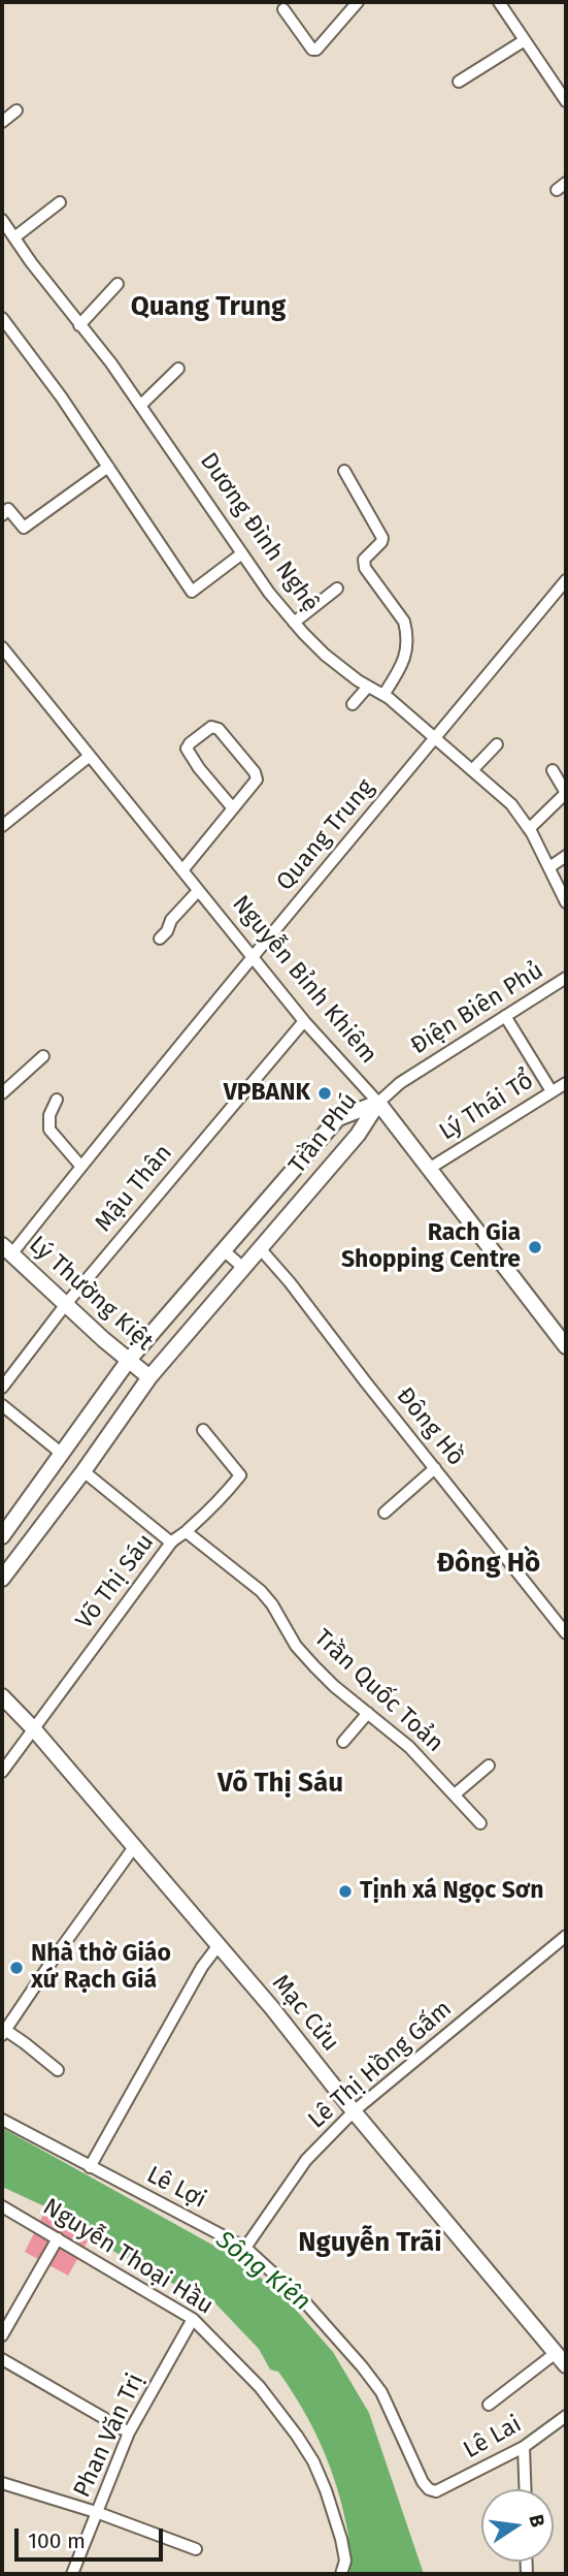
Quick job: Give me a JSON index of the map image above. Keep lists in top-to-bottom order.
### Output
{
  "streets": {
    "main road": [
      "Nguyễn Bỉnh Khiêm",
      "Trần Phú",
      "Lý Thường Kiệt",
      "Mạc Cửu"
    ],
    "street": [
      "Dương Đình Nghệ",
      "Quang Trung",
      "Điện Biên Phủ",
      "Lý Thái Tổ",
      "Mậu Thân",
      "Đông Hồ",
      "Võ Thị Sáu",
      "Trần Quốc Toản",
      "Lê Thị Hồng Gấm",
      "Lê Lợi",
      "Nguyễn Thoại Hầu",
      "Phan Văn Trị",
      "Lê Lai"
    ]
  },
  "crossings": [
    ["Dương Đình Nghệ", "Quang Trung"],
    ["Quang Trung", "Nguyễn Bỉnh Khiêm"],
    ["Quang Trung", "Lý Thường Kiệt"],
    ["Nguyễn Bỉnh Khiêm", "Điện Biên Phủ"],
    ["Nguyễn Bỉnh Khiêm", "Lý Thái Tổ"],
    ["Nguyễn Bỉnh Khiêm", "Trần Phú"],
    ["Nguyễn Bỉnh Khiêm", "Mậu Thân"],
    ["Điện Biên Phủ", "Trần Phú"],
    ["Trần Phú", "Lý Thường Kiệt"],
    ["Trần Phú", "Đông Hồ"],
    ["Mậu Thân", "Lý Thường Kiệt"],
    ["Võ Thị Sáu", "Trần Quốc Toản"],
    ["Võ Thị Sáu", "Mạc Cửu"],
    ["Mạc Cửu", "Lê Thị Hồng Gấm"],
    ["Lê Thị Hồng Gấm", "Lê Lợi"],
    ["Lê Lợi", "Lê Lai"],
    ["Nguyễn Thoại Hầu", "Phan Văn Trị"]
  ],
  "districts": [
    "Quang Trung",
    "Đông Hồ",
    "Võ Thị Sáu",
    "Nguyễn Trãi"
  ],
  "water": ["Sông Kiên"],
  "places": [
    "VPBANK",
    "Rach Gia Shopping Centre",
    "Tịnh xá Ngọc Sơn",
    "Nhà thờ Giáo xứ Rạch Giá"
  ],
  "scale_bar": "100 m",
  "north": "right"
}
